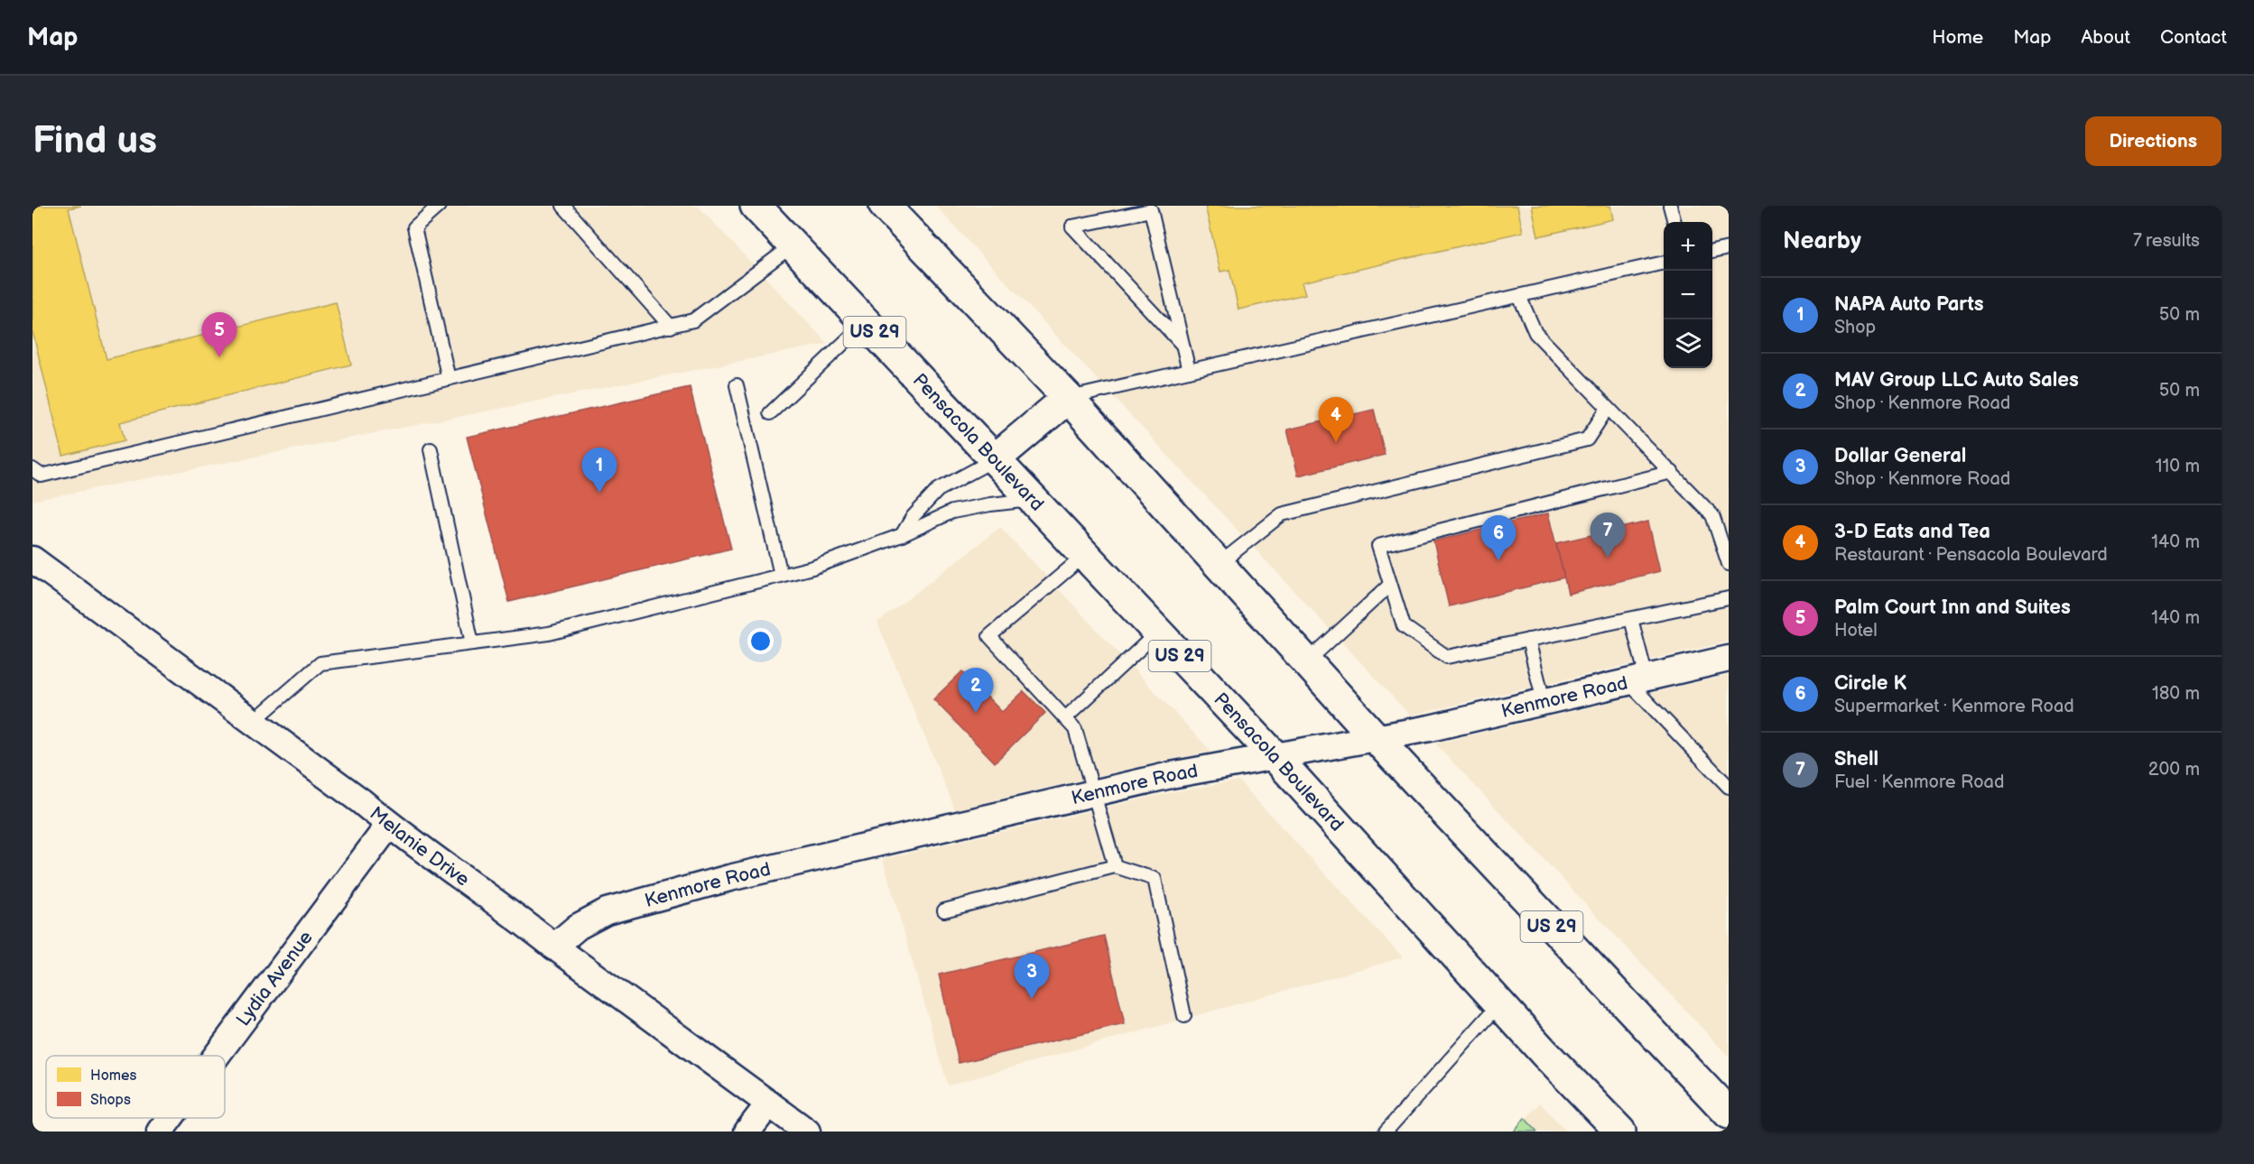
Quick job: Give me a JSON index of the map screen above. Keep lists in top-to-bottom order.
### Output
{
  "streets": {
    "main road": ["US 29", "Pensacola Boulevard"],
    "street": ["Kenmore Road", "Melanie Drive", "Lydia Avenue"]
  },
  "crossings": [
    ["US 29", "Kenmore Road"],
    ["Pensacola Boulevard", "Kenmore Road"],
    ["Kenmore Road", "Melanie Drive"],
    ["Melanie Drive", "Lydia Avenue"]
  ],
  "legend": ["Homes", "Shops"],
  "page": {
    "header": "Map",
    "nav": [
      "Home",
      "Map",
      "About",
      "Contact"
    ],
    "buttons": "Directions",
    "title": "Find us",
    "heading": ["Nearby", "7 results"],
    "map_buttons": ["+", "−"],
    "list": [
      {
        "mark": "1",
        "name": "NAPA Auto Parts",
        "note": "Shop",
        "value": "50 m"
      },
      {
        "mark": "2",
        "name": "MAV Group LLC Auto Sales",
        "note": "Shop · Kenmore Road",
        "value": "50 m"
      },
      {
        "mark": "3",
        "name": "Dollar General",
        "note": "Shop · Kenmore Road",
        "value": "110 m"
      },
      {
        "mark": "4",
        "name": "3-D Eats and Tea",
        "note": "Restaurant · Pensacola Boulevard",
        "value": "140 m"
      },
      {
        "mark": "5",
        "name": "Palm Court Inn and Suites",
        "note": "Hotel",
        "value": "140 m"
      },
      {
        "mark": "6",
        "name": "Circle K",
        "note": "Supermarket · Kenmore Road",
        "value": "180 m"
      },
      {
        "mark": "7",
        "name": "Shell",
        "note": "Fuel · Kenmore Road",
        "value": "200 m"
      }
    ],
    "pins": [
      "5",
      "4",
      "1",
      "7",
      "6",
      "2",
      "3"
    ]
  }
}
